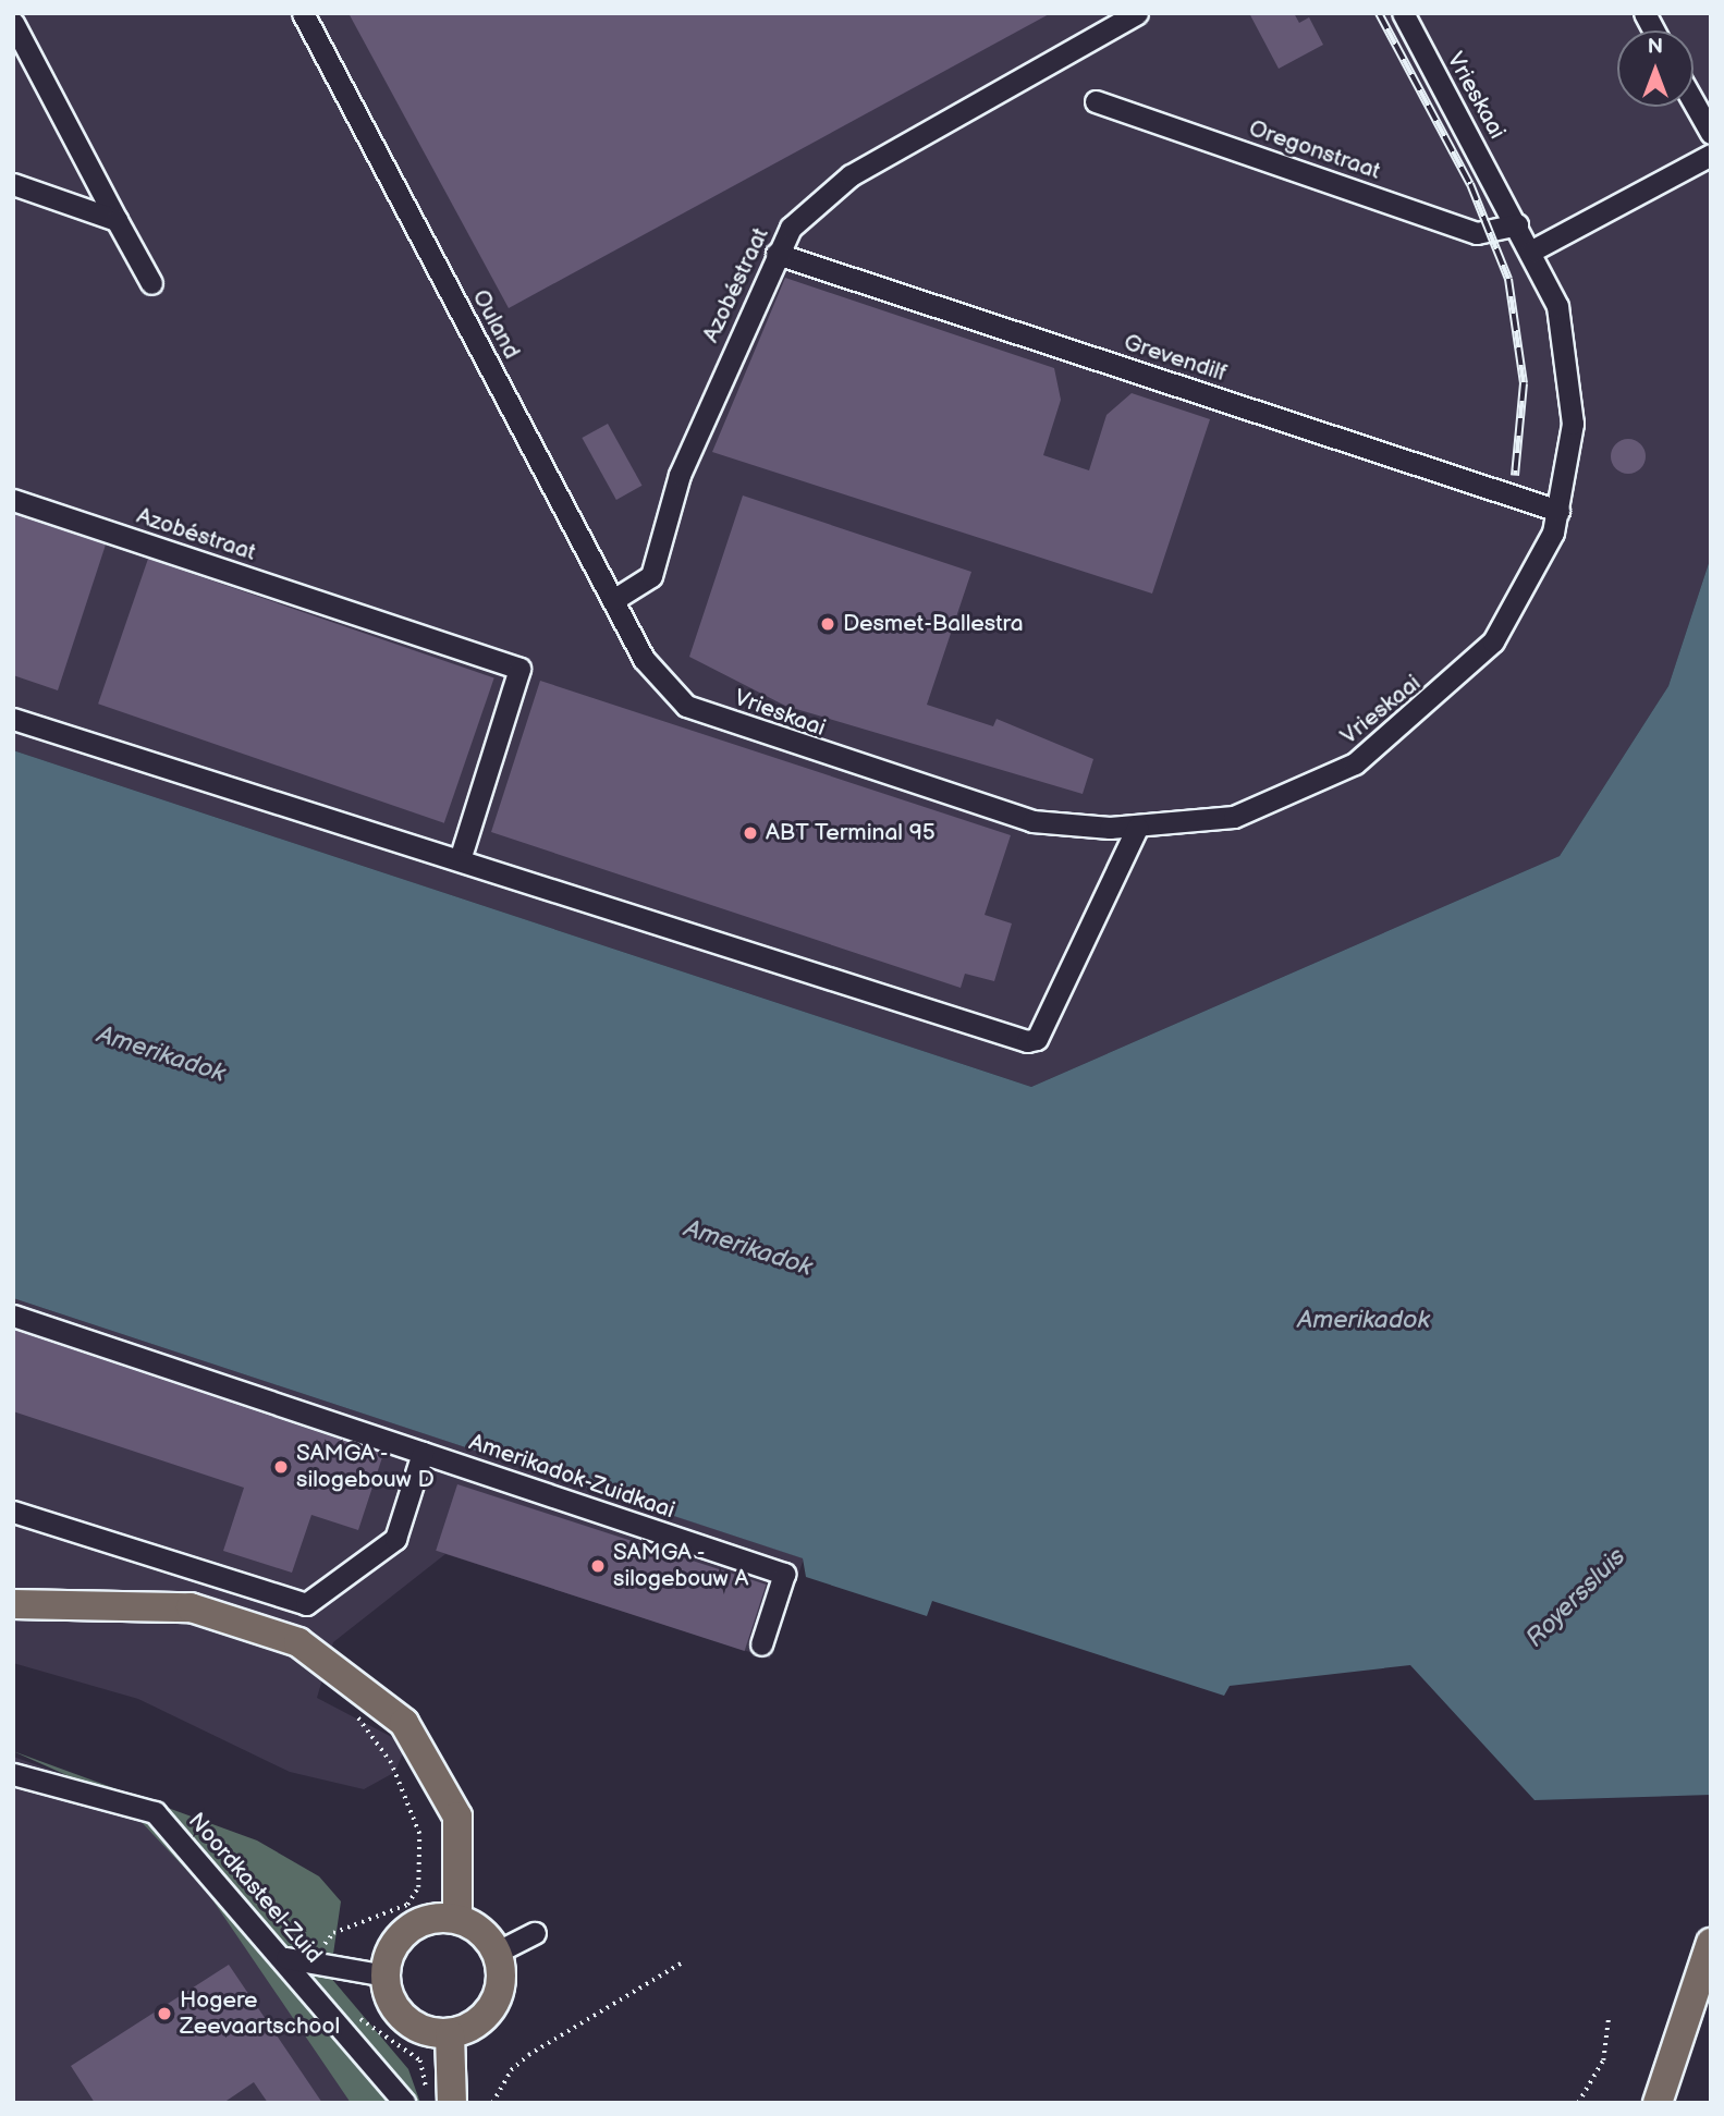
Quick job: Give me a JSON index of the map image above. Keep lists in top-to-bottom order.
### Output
{
  "streets": {
    "street": [
      "Vrieskaai",
      "Oregonstraat",
      "Azobéstraat",
      "Ouland",
      "Grevendilf",
      "Amerikadok-Zuidkaai",
      "Noordkasteel-Zuid"
    ]
  },
  "crossings": [
    ["Vrieskaai", "Oregonstraat"],
    ["Vrieskaai", "Ouland"],
    ["Vrieskaai", "Grevendilf"],
    ["Azobéstraat", "Ouland"],
    ["Azobéstraat", "Grevendilf"]
  ],
  "water": ["Amerikadok", "Royerssluis"],
  "places": [
    "Desmet-Ballestra",
    "ABT Terminal 95",
    "SAMGA - silogebouw D",
    "SAMGA - silogebouw A",
    "Hogere Zeevaartschool"
  ],
  "north": "top"
}
